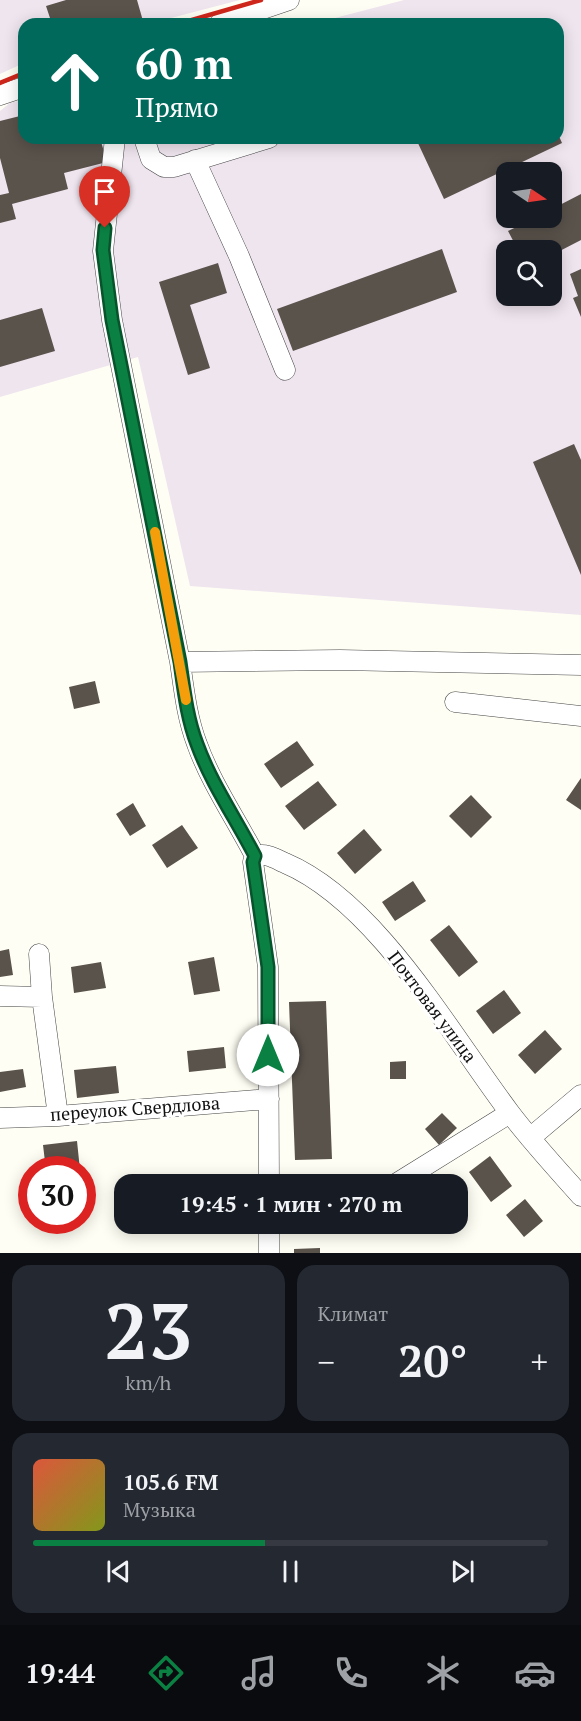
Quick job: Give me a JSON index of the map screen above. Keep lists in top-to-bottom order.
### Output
{
  "streets": {
    "street": ["Почтовая улица", "переулок Свердлова"]
  },
  "north": "right",
  "page": {
    "turn": ["60 m", "Прямо"],
    "limit": "30",
    "trip": "19:45 · 1 мин · 270 m",
    "tile": [
      ["23", "km/h"],
      "Климат"
    ],
    "heat": ["−", "20°", "+"],
    "song": ["105.6 FM", "Музыка"],
    "tabs": "19:44"
  }
}
